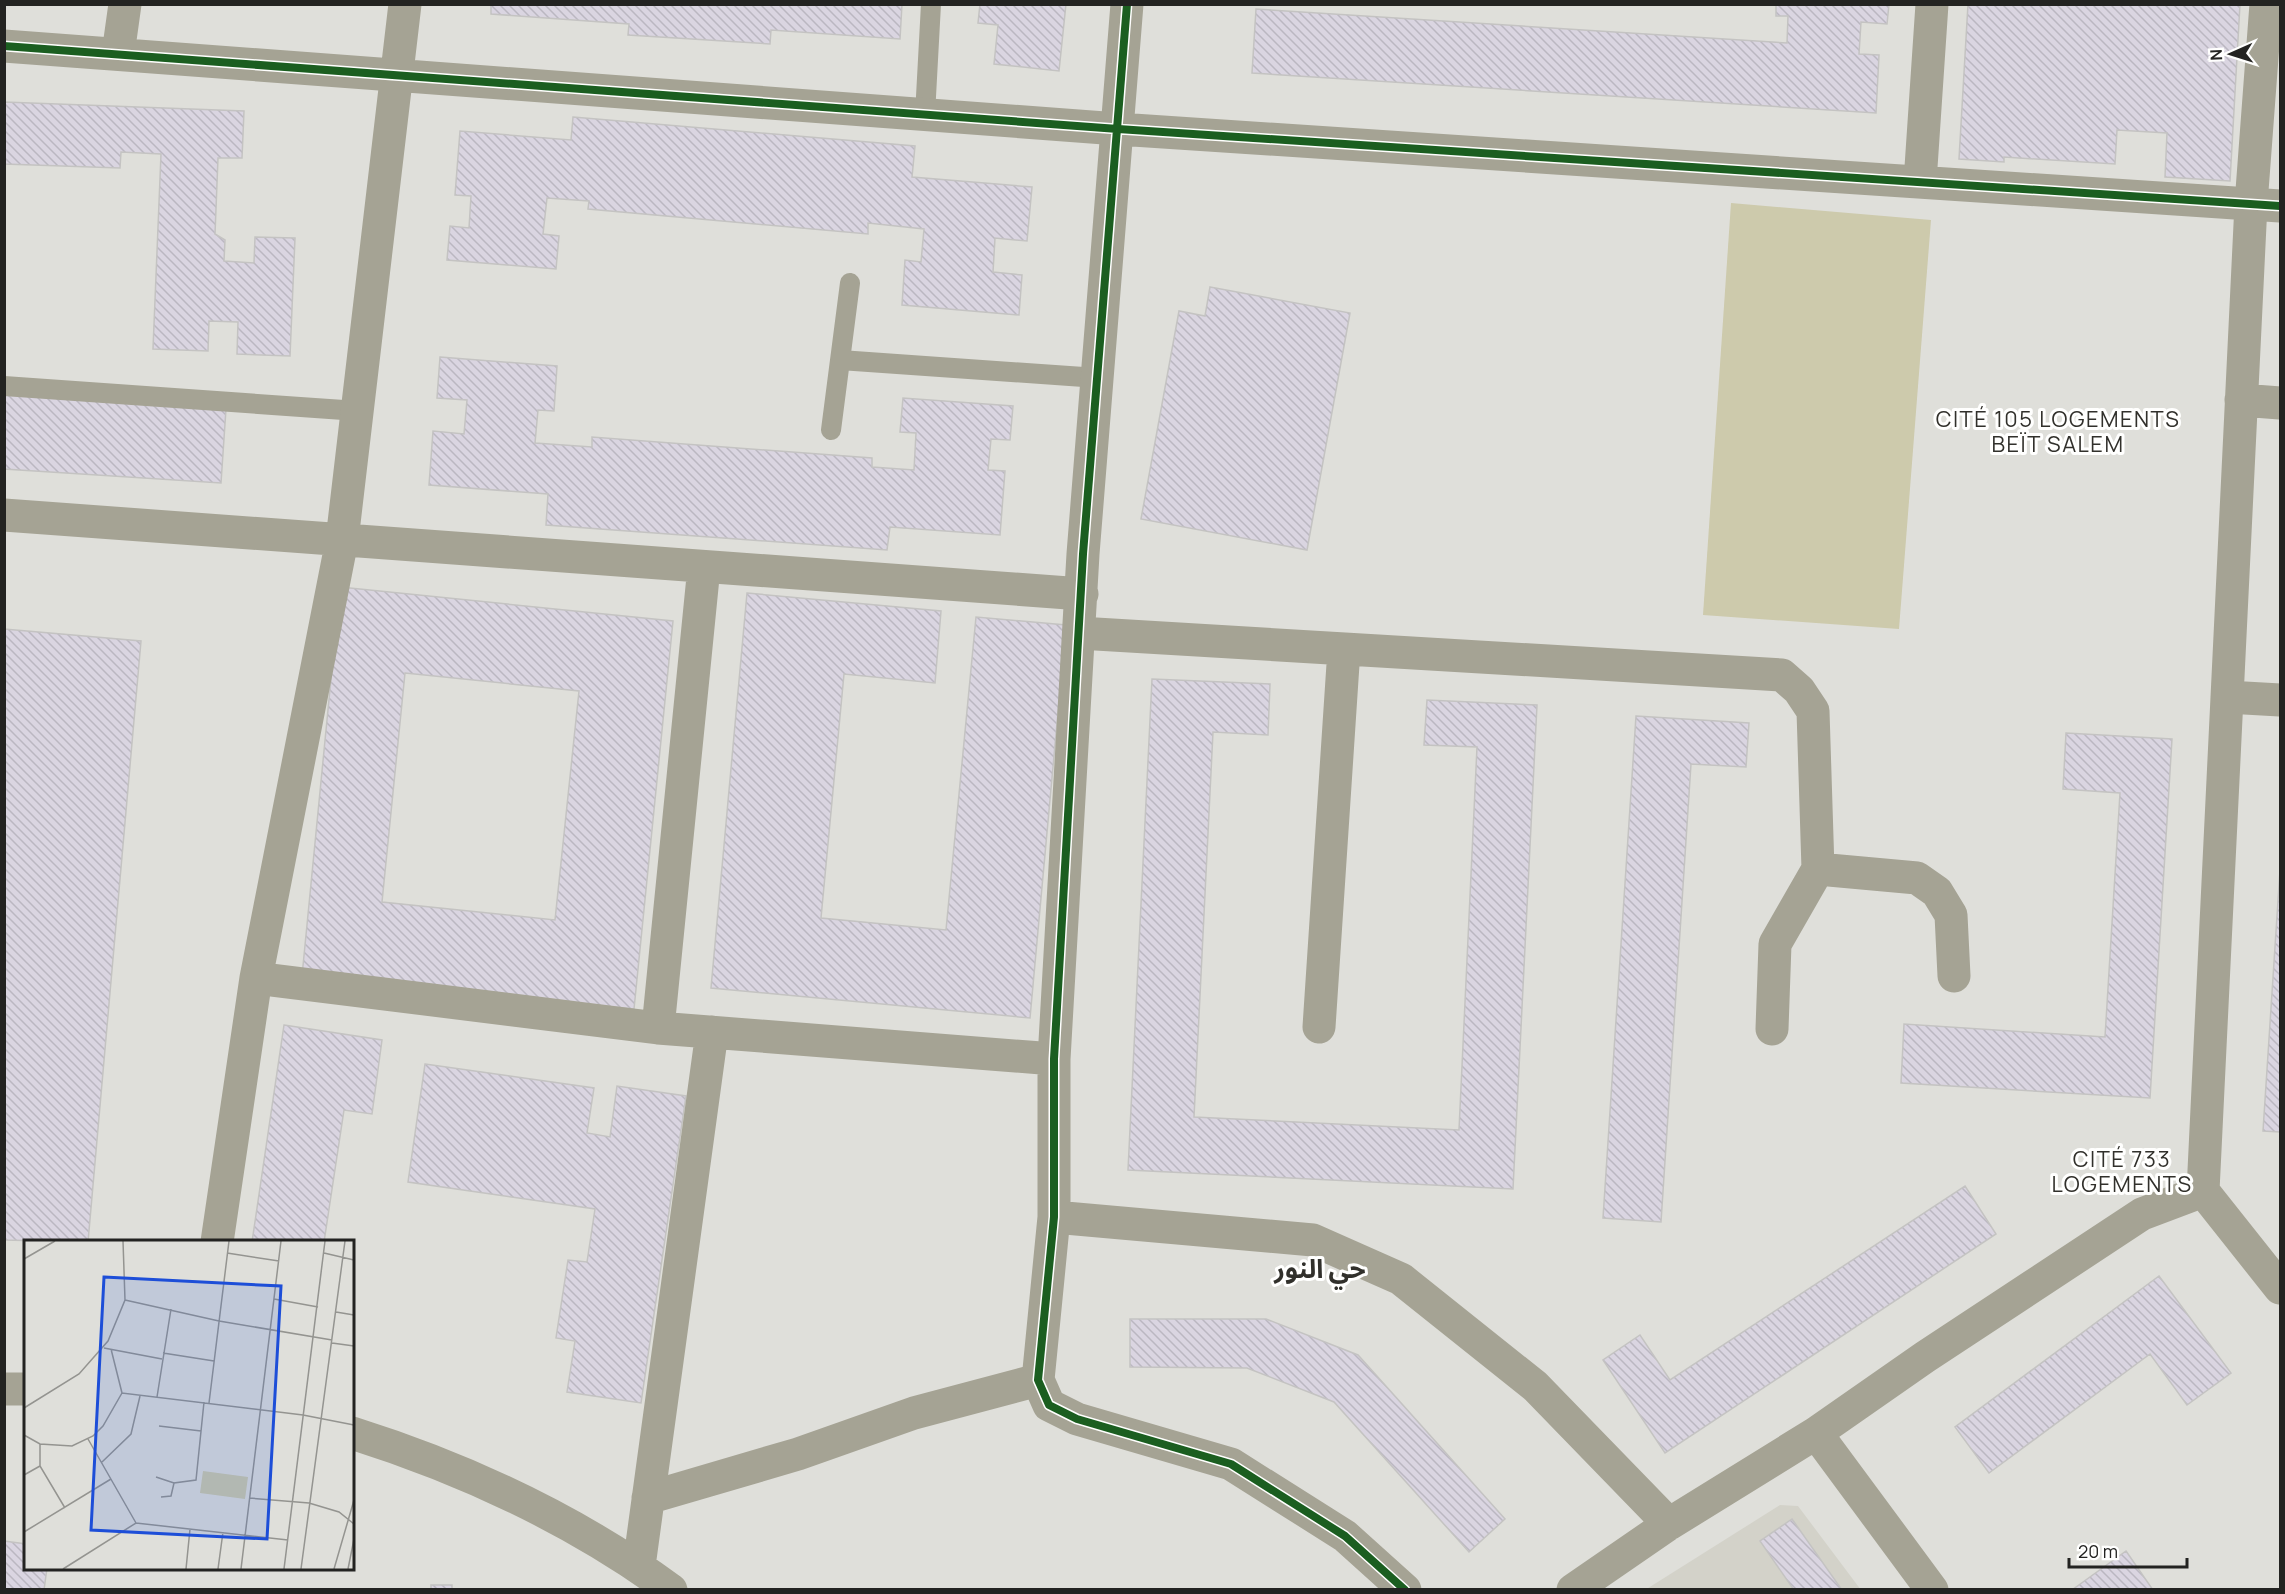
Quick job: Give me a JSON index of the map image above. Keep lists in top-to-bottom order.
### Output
{
  "districts": ["CITÉ 105 LOGEMENTS BEÏT SALEM", "CITÉ 733 LOGEMENTS", "حي النور"],
  "scale_bar": "20 m",
  "north": "left"
}
